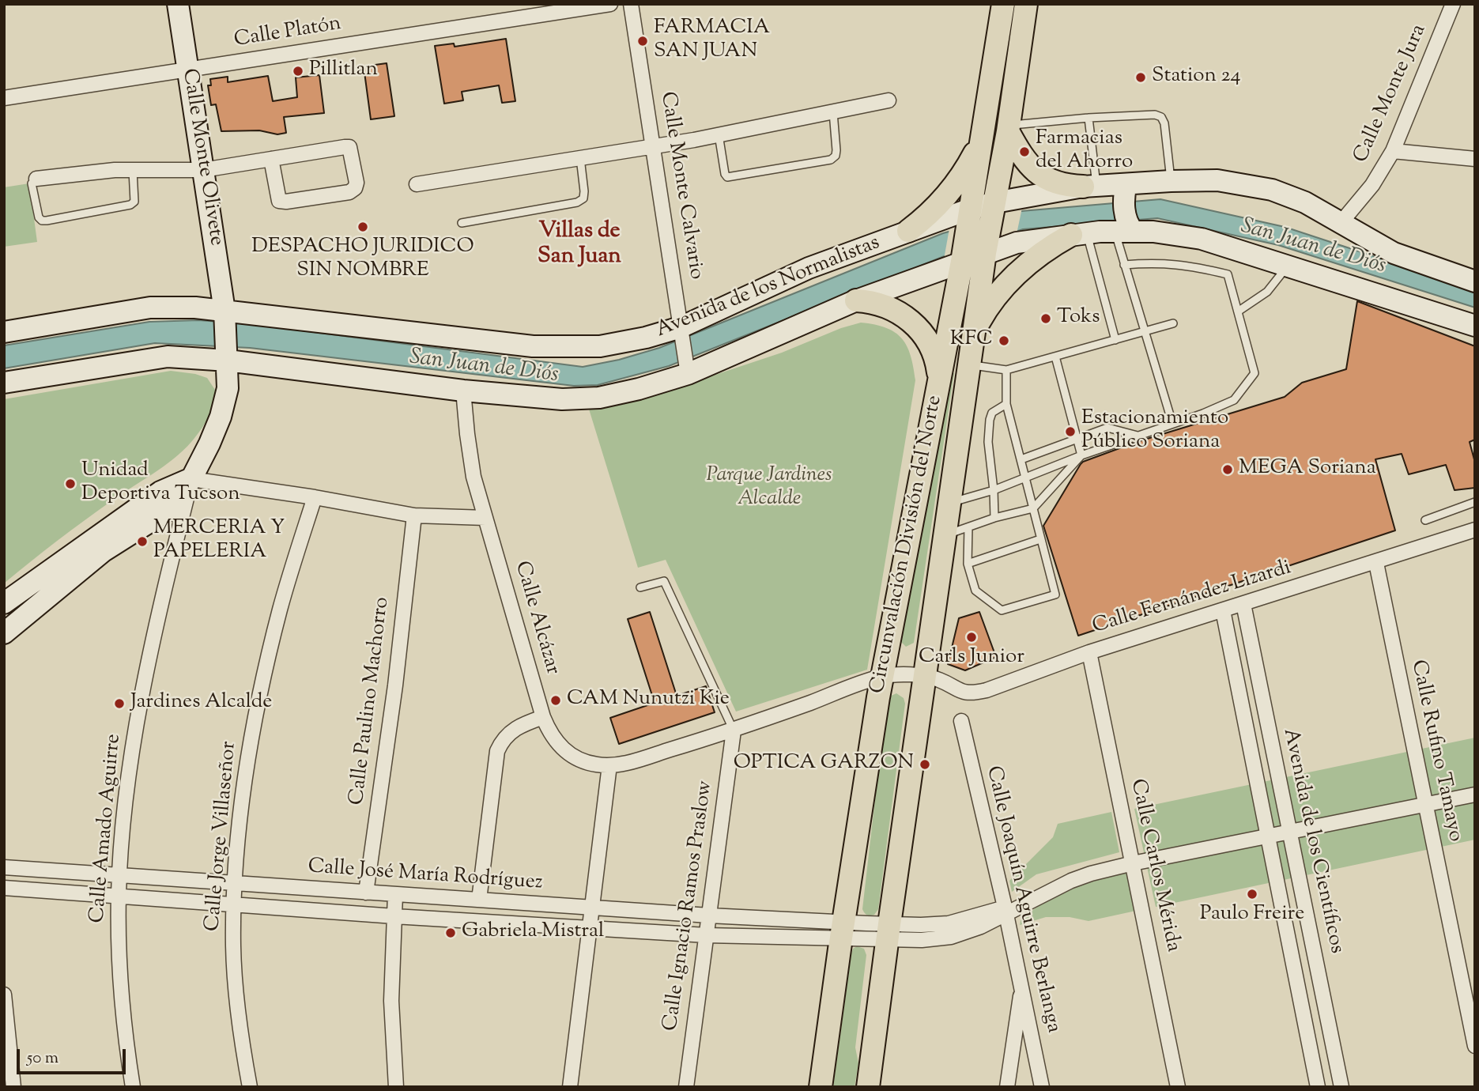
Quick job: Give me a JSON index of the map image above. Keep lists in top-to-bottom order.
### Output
{
  "streets": {
    "main road": ["Circunvalación División del Norte"],
    "street": [
      "Calle Platón",
      "Calle Monte Jura",
      "Calle Monte Olivete",
      "Calle Monte Calvario",
      "Avenida de los Normalistas",
      "Calle Fernández Lizardi",
      "Calle Alcázar",
      "Calle Paulino Machorro",
      "Calle Rufino Tamayo",
      "Calle Amado Aguirre",
      "Calle Jorge Villaseñor",
      "Avenida de los Científicos",
      "Calle Carlos Mérida",
      "Calle José María Rodríguez",
      "Calle Joaquín Aguirre Berlanga",
      "Calle Ignacio Ramos Praslow"
    ]
  },
  "crossings": [
    ["Calle Platón", "Calle Monte Olivete"],
    ["Calle Monte Jura", "Avenida de los Normalistas"],
    ["Calle Monte Olivete", "Avenida de los Normalistas"],
    ["Calle Monte Olivete", "Calle Amado Aguirre"],
    ["Calle Monte Calvario", "Avenida de los Normalistas"],
    ["Avenida de los Normalistas", "Circunvalación División del Norte"],
    ["Circunvalación División del Norte", "Calle Fernández Lizardi"],
    ["Circunvalación División del Norte", "Calle Alcázar"],
    ["Circunvalación División del Norte", "Calle José María Rodríguez"],
    ["Calle Fernández Lizardi", "Calle Alcázar"],
    ["Calle Fernández Lizardi", "Calle Rufino Tamayo"],
    ["Calle Fernández Lizardi", "Avenida de los Científicos"],
    ["Calle Fernández Lizardi", "Calle Carlos Mérida"],
    ["Calle Alcázar", "Calle Ignacio Ramos Praslow"],
    ["Calle Paulino Machorro", "Calle José María Rodríguez"],
    ["Calle Amado Aguirre", "Calle José María Rodríguez"],
    ["Calle Jorge Villaseñor", "Calle José María Rodríguez"],
    ["Calle José María Rodríguez", "Calle Ignacio Ramos Praslow"]
  ],
  "districts": ["Villas de San Juan"],
  "water": ["San Juan de Diós"],
  "parks": ["Parque Jardines Alcalde"],
  "places": [
    "FARMACIA SAN JUAN",
    "Pillitlan",
    "Station 24",
    "Farmacias del Ahorro",
    "DESPACHO JURIDICO SIN NOMBRE",
    "Toks",
    "KFC",
    "Estacionamiento Público Soriana",
    "MEGA Soriana",
    "Unidad Deportiva Tucson",
    "MERCERIA Y PAPELERIA",
    "Carls Junior",
    "CAM Nunutzi Kie",
    "Jardines Alcalde",
    "OPTICA GARZON",
    "Paulo Freire",
    "Gabriela Mistral"
  ],
  "scale_bar": "50 m"
}
